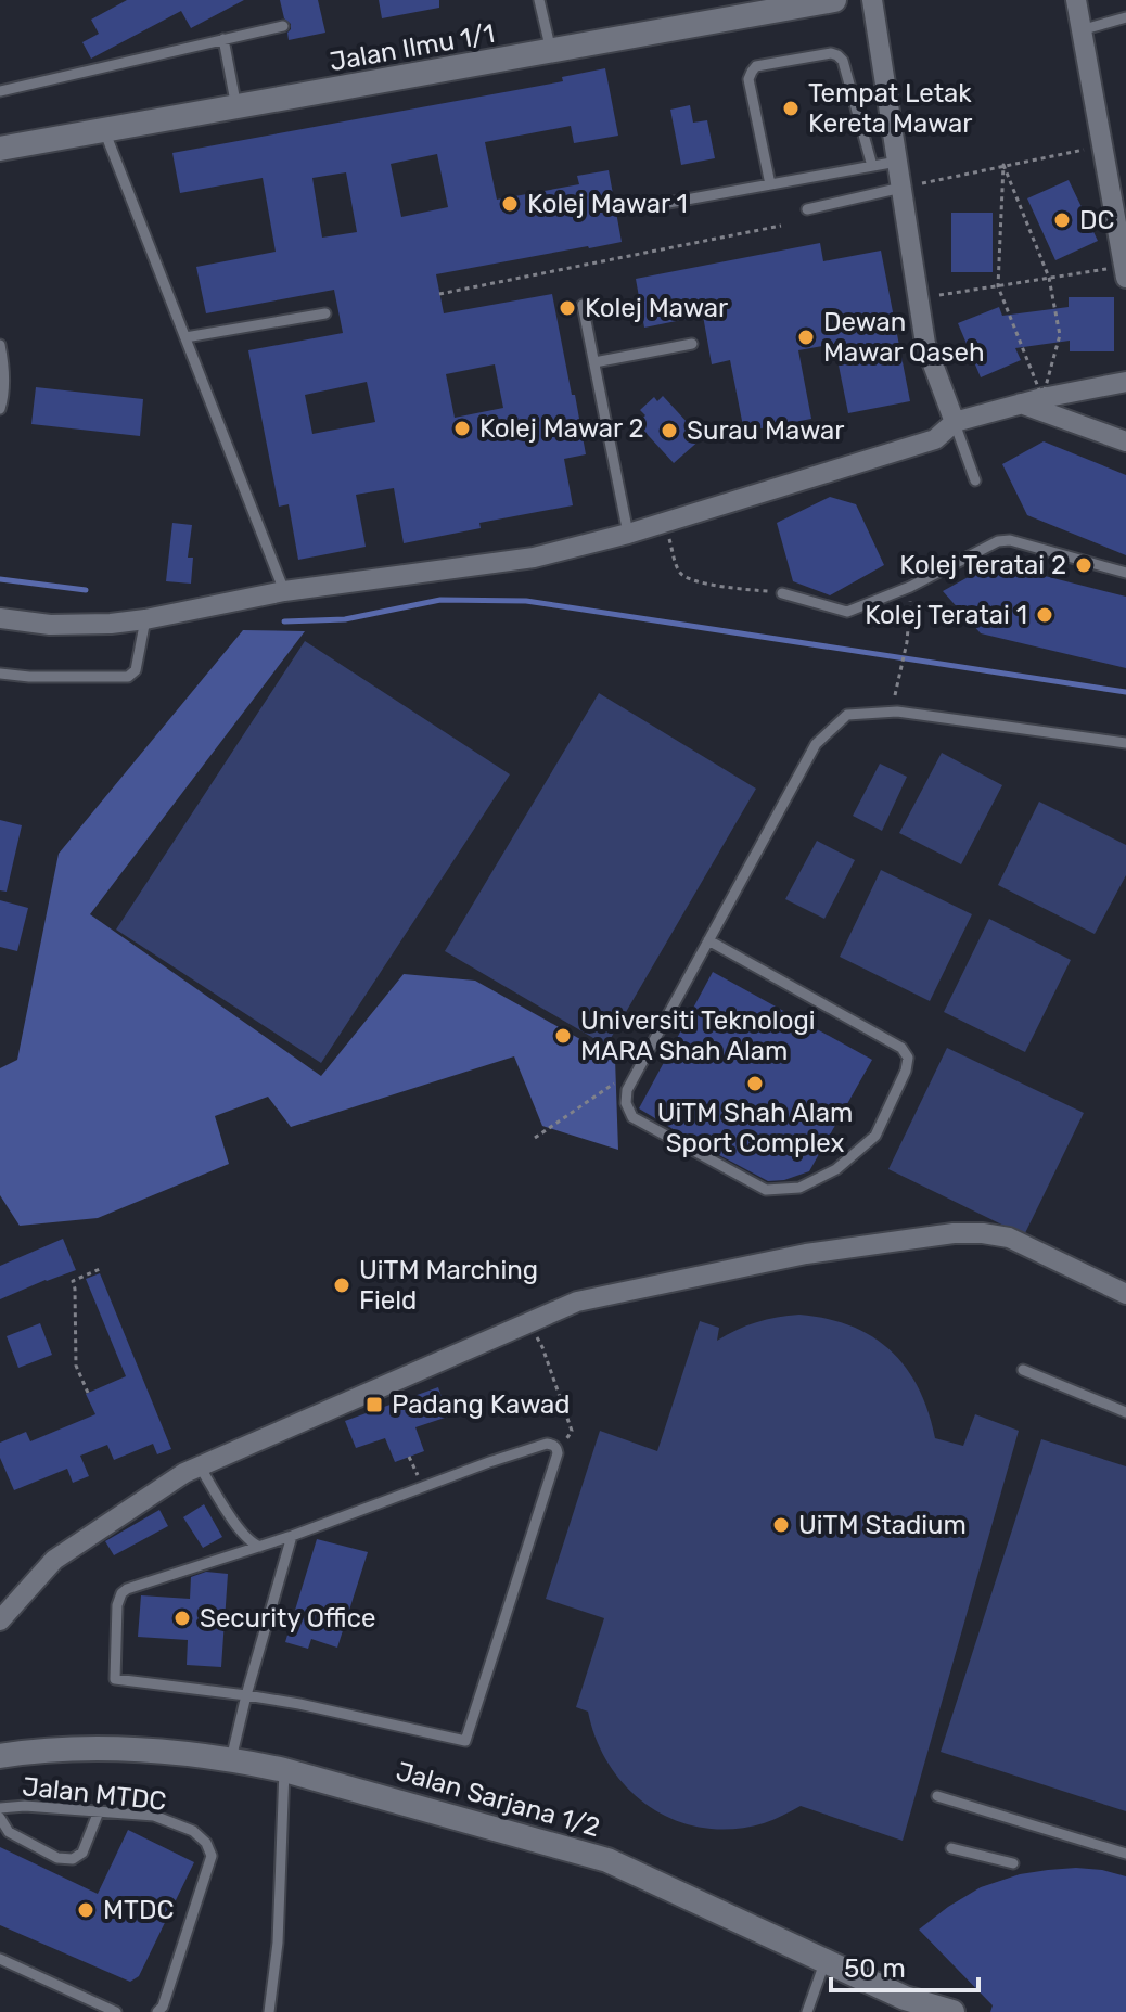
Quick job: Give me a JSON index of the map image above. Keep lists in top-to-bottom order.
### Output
{
  "streets": {
    "street": ["Jalan Ilmu 1/1", "Jalan Sarjana 1/2"],
    "lane": ["Jalan MTDC"]
  },
  "places": {
    "other": [
      "Tempat Letak Kereta Mawar",
      "Kolej Mawar 1",
      "DC",
      "Kolej Mawar",
      "Dewan Mawar Qaseh",
      "Kolej Mawar 2",
      "Surau Mawar",
      "Kolej Teratai 2",
      "Kolej Teratai 1",
      "Universiti Teknologi MARA Shah Alam",
      "UiTM Shah Alam Sport Complex",
      "UiTM Marching Field",
      "UiTM Stadium",
      "Security Office",
      "MTDC"
    ],
    "transit": ["Padang Kawad"]
  },
  "scale_bar": "50 m"
}
